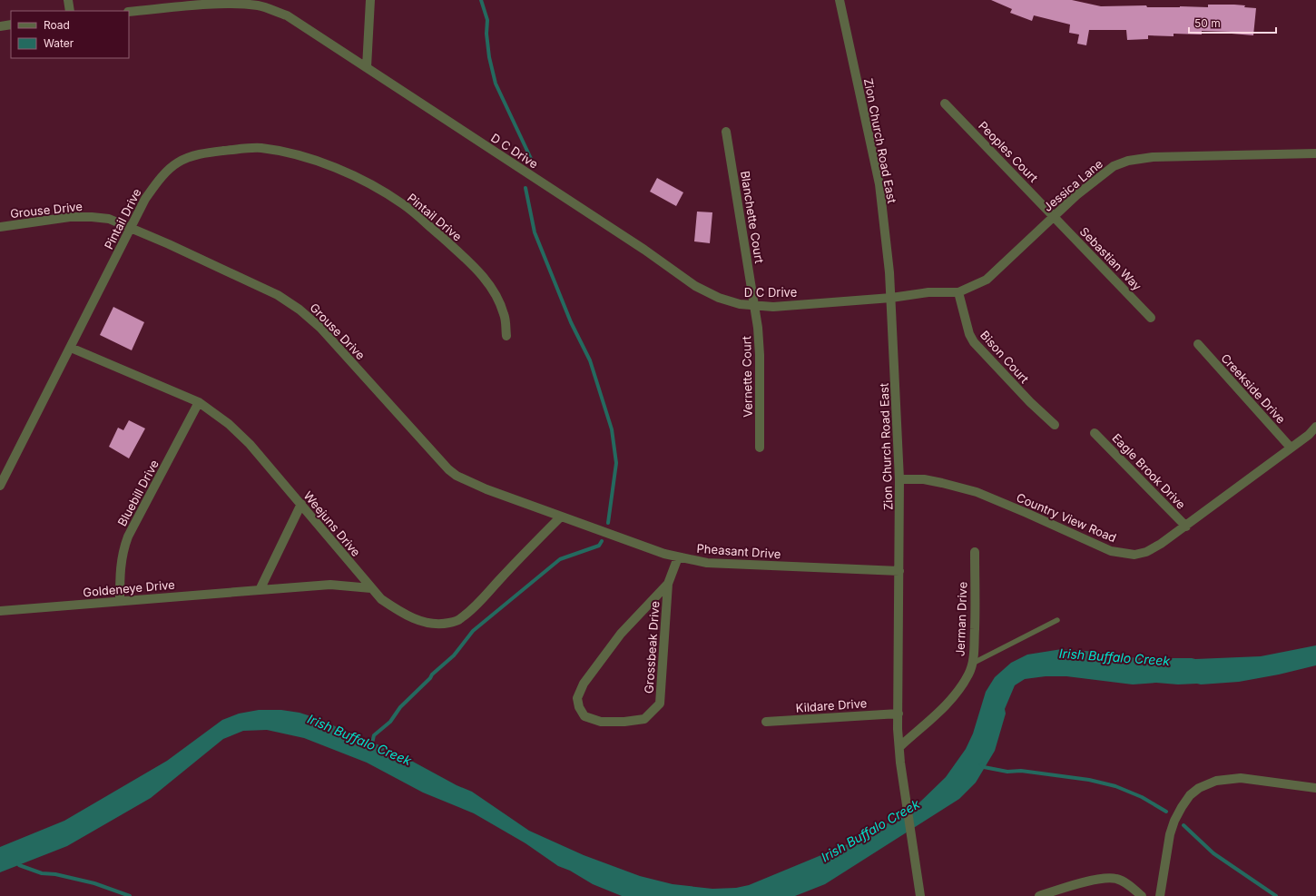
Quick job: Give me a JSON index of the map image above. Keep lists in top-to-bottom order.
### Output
{
  "streets": {
    "street": [
      "Zion Church Road East",
      "D C Drive",
      "Peoples Court",
      "Jessica Lane",
      "Grouse Drive",
      "Pintail Drive",
      "Blanchette Court",
      "Sebastian Way",
      "Bison Court",
      "Vernette Court",
      "Creekside Drive",
      "Eagle Brook Drive",
      "Bluebill Drive",
      "Country View Road",
      "Weejuns Drive",
      "Pheasant Drive",
      "Goldeneye Drive",
      "Jerman Drive",
      "Grossbeak Drive",
      "Kildare Drive"
    ]
  },
  "crossings": [
    ["Zion Church Road East", "D C Drive"],
    ["Zion Church Road East", "Jessica Lane"],
    ["Zion Church Road East", "Country View Road"],
    ["Zion Church Road East", "Pheasant Drive"],
    ["Zion Church Road East", "Jerman Drive"],
    ["Zion Church Road East", "Kildare Drive"],
    ["D C Drive", "Jessica Lane"],
    ["D C Drive", "Blanchette Court"],
    ["D C Drive", "Vernette Court"],
    ["Peoples Court", "Jessica Lane"],
    ["Peoples Court", "Sebastian Way"],
    ["Jessica Lane", "Sebastian Way"],
    ["Jessica Lane", "Bison Court"],
    ["Grouse Drive", "Pintail Drive"],
    ["Grouse Drive", "Weejuns Drive"],
    ["Grouse Drive", "Pheasant Drive"],
    ["Pintail Drive", "Weejuns Drive"],
    ["Blanchette Court", "Vernette Court"],
    ["Creekside Drive", "Country View Road"],
    ["Eagle Brook Drive", "Country View Road"],
    ["Bluebill Drive", "Weejuns Drive"],
    ["Bluebill Drive", "Goldeneye Drive"],
    ["Weejuns Drive", "Pheasant Drive"],
    ["Weejuns Drive", "Goldeneye Drive"],
    ["Pheasant Drive", "Grossbeak Drive"]
  ],
  "water": ["Irish Buffalo Creek"],
  "legend": ["Road", "Water"],
  "scale_bar": "50 m"
}
